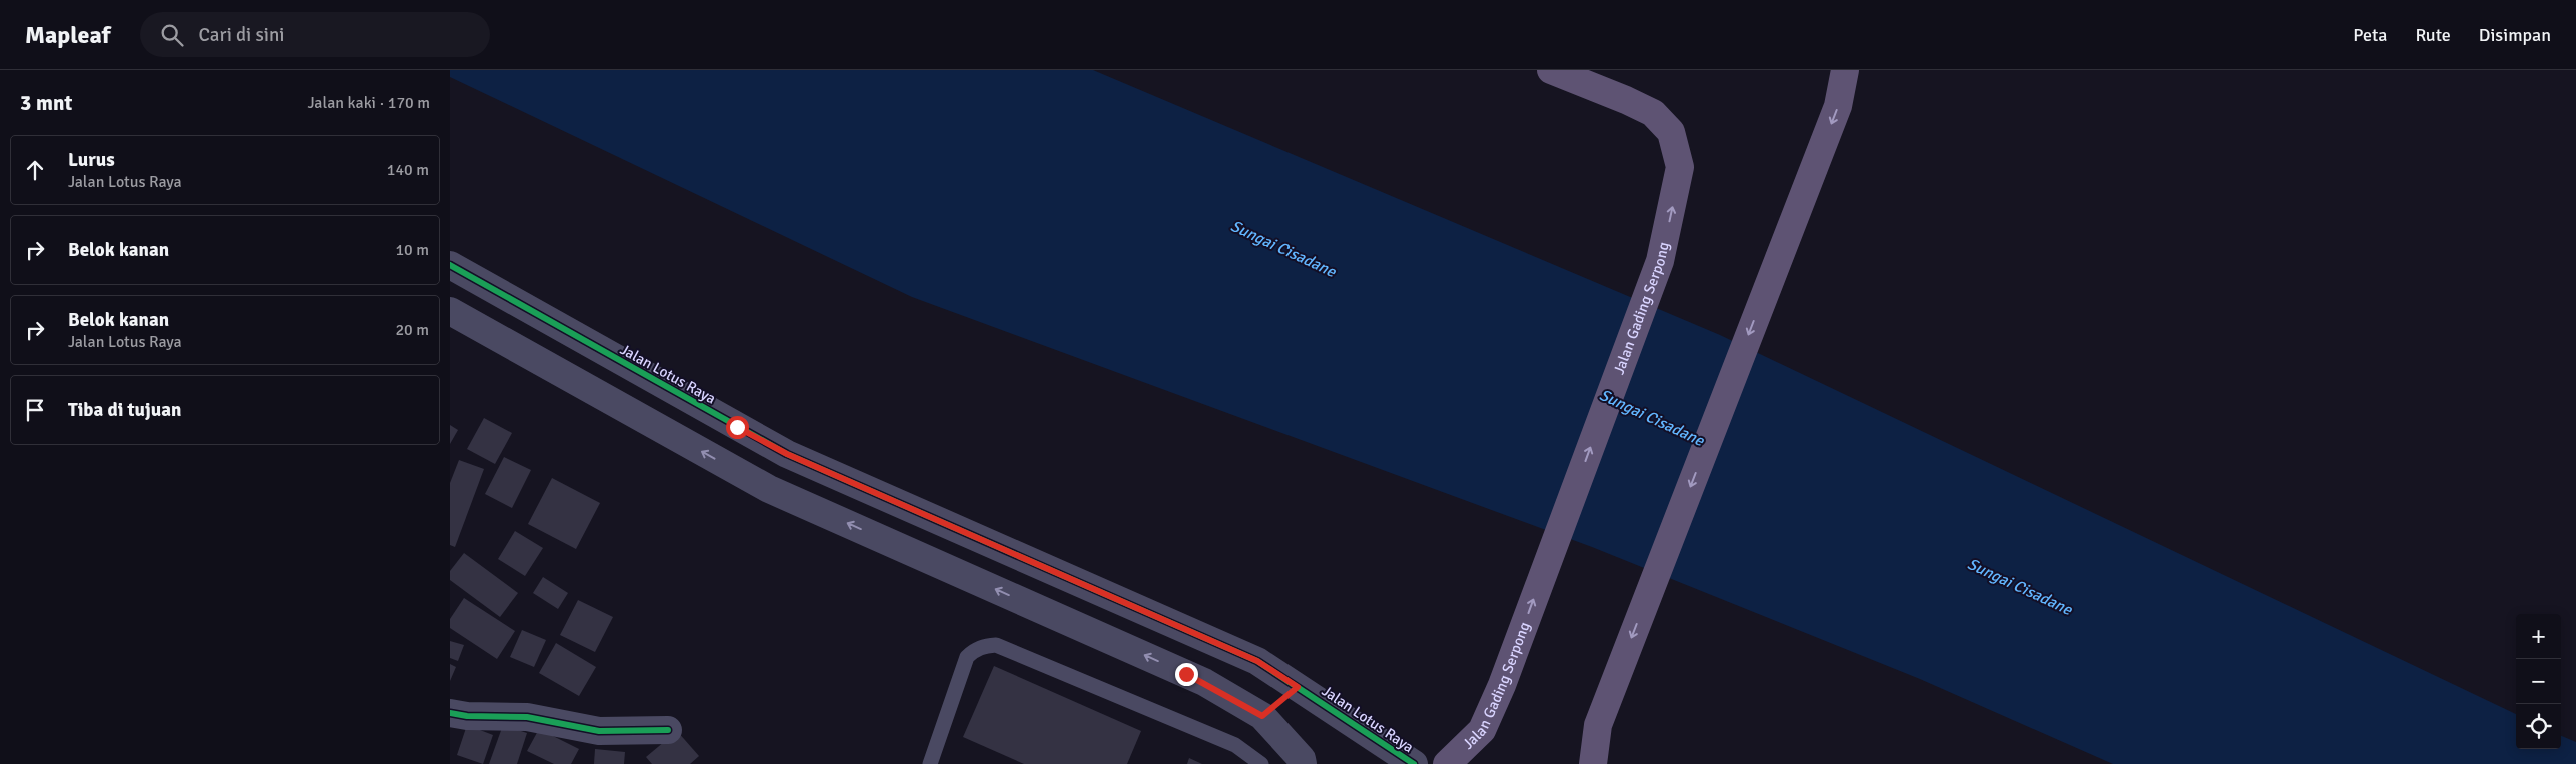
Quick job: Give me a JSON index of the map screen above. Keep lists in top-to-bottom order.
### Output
{
  "streets": {
    "main road": ["Jalan Gading Serpong"],
    "street": ["Jalan Lotus Raya"]
  },
  "water": ["Sungai Cisadane"],
  "page": {
    "header": "Mapleaf",
    "search": "Cari di sini",
    "nav": ["Peta", "Rute", "Disimpan"],
    "heading": ["3 mnt", "Jalan kaki · 170 m"],
    "list": [
      ["Lurus", "Jalan Lotus Raya", "140 m"],
      ["Belok kanan", "10 m"],
      ["Belok kanan", "Jalan Lotus Raya", "20 m"],
      "Tiba di tujuan"
    ],
    "map_buttons": ["+", "−"]
  }
}
